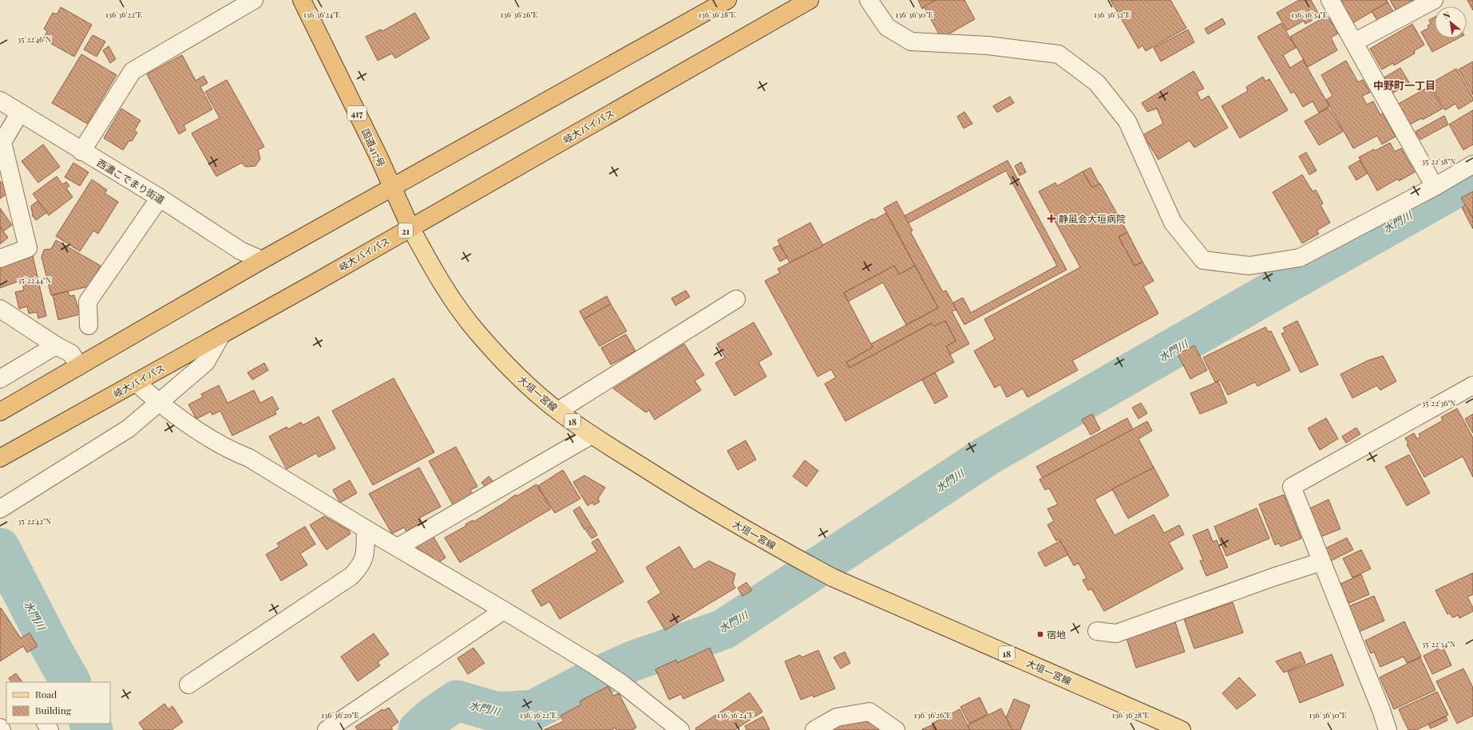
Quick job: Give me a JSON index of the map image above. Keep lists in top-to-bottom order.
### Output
{
  "streets": {
    "highway": [
      "417",
      "岐大バイパス",
      "国道417号",
      "21"
    ],
    "main road": ["大垣一宮線", "18"],
    "street": ["西濃こでまり街道"]
  },
  "crossings": [
    ["岐大バイパス", "国道417号"],
    ["岐大バイパス", "大垣一宮線"],
    ["国道417号", "大垣一宮線"]
  ],
  "districts": ["中野町一丁目"],
  "water": ["水門川"],
  "places": {
    "health": ["静風会大垣病院"],
    "transit": ["宿地"]
  },
  "legend": ["Road", "Building"],
  "north": "top left",
  "coordinates": [
    "136°36'22\"E",
    "136°36'24\"E",
    "136°36'26\"E",
    "136°36'28\"E",
    "136°36'30\"E",
    "136°36'32\"E",
    "136°36'34\"E",
    "35°22'46\"N",
    "35°22'38\"N",
    "35°22'44\"N",
    "35°22'36\"N",
    "35°22'42\"N",
    "35°22'34\"N",
    "136°36'20\"E"
  ]
}
